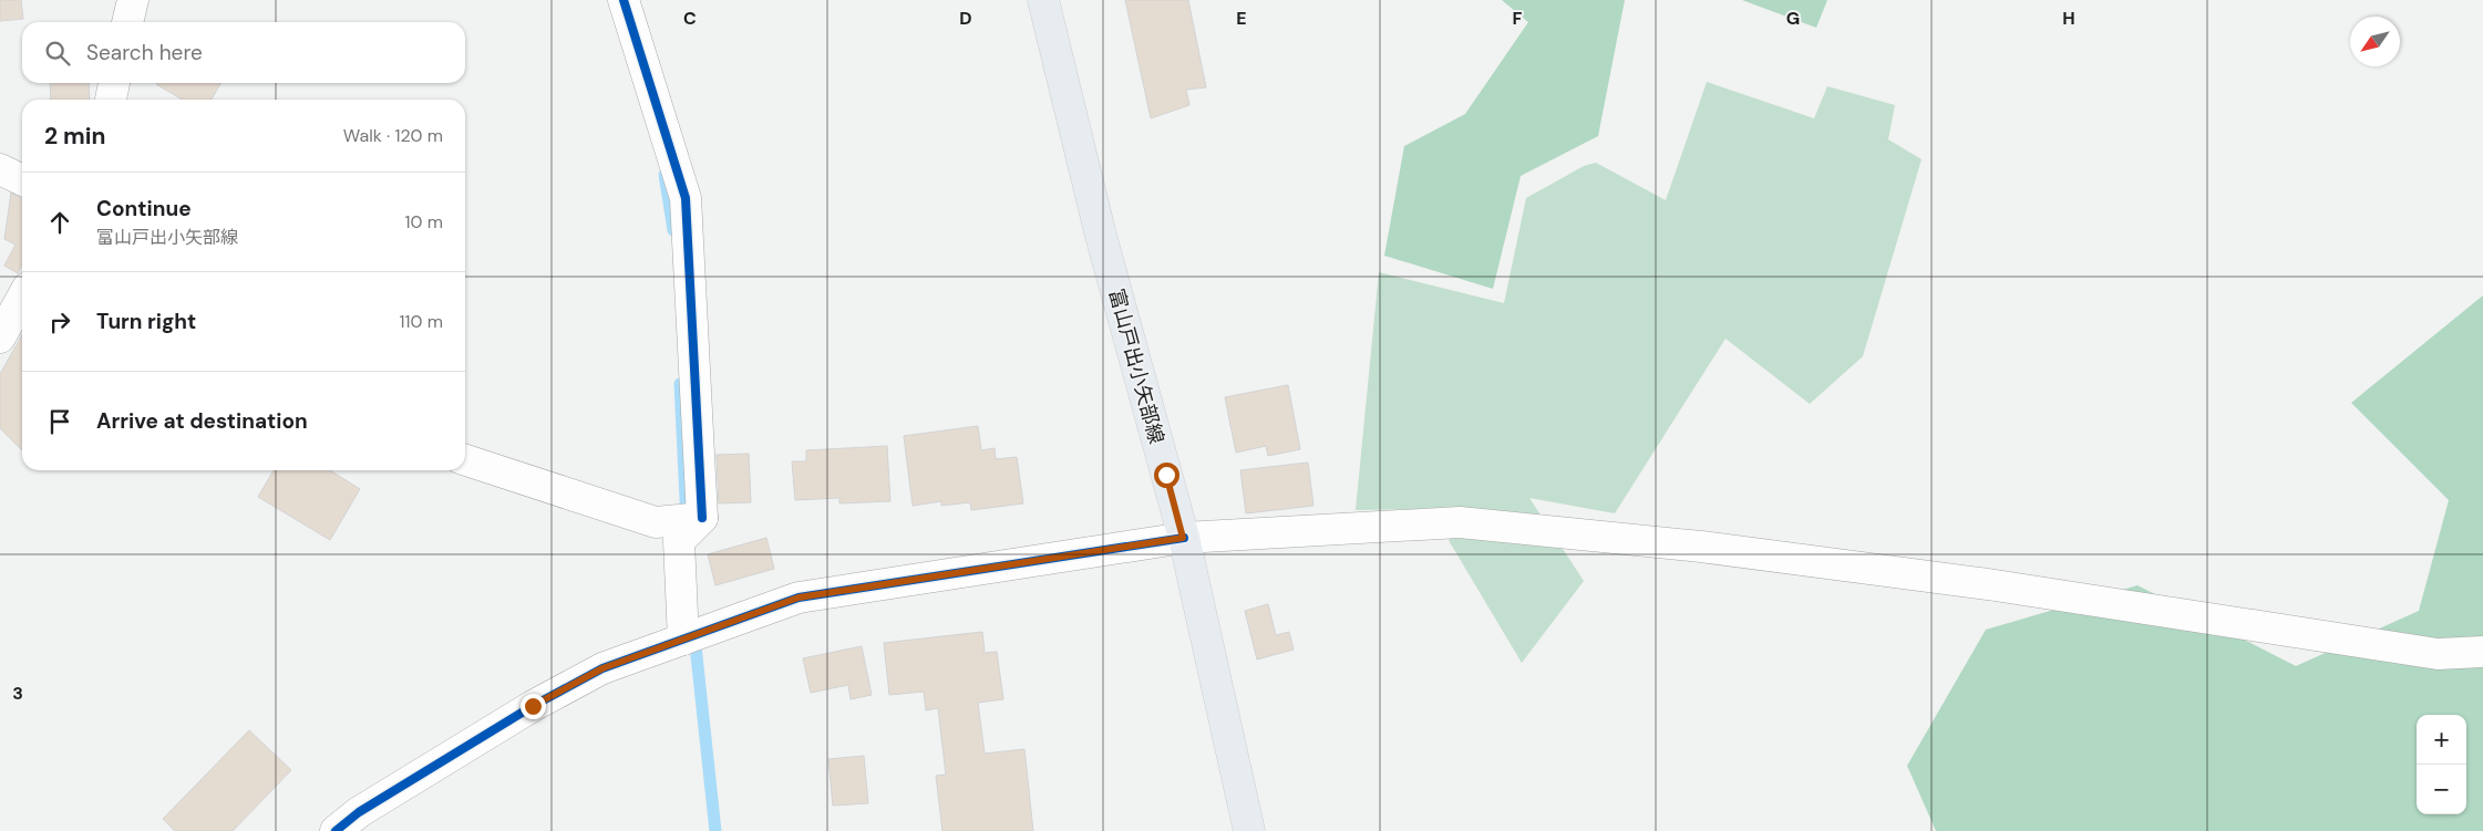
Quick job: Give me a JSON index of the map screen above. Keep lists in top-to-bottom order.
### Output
{
  "streets": {
    "main road": ["富山戸出小矢部線"]
  },
  "north": "bottom left",
  "page": {
    "search": "Search here",
    "heading": ["2 min", "Walk · 120 m"],
    "list": [
      ["Continue", "富山戸出小矢部線", "10 m"],
      ["Turn right", "110 m"],
      "Arrive at destination"
    ],
    "map_buttons": ["+", "−"]
  },
  "grid": {
    "columns": [
      "C",
      "D",
      "E",
      "F",
      "G",
      "H"
    ],
    "rows": ["3"]
  }
}
